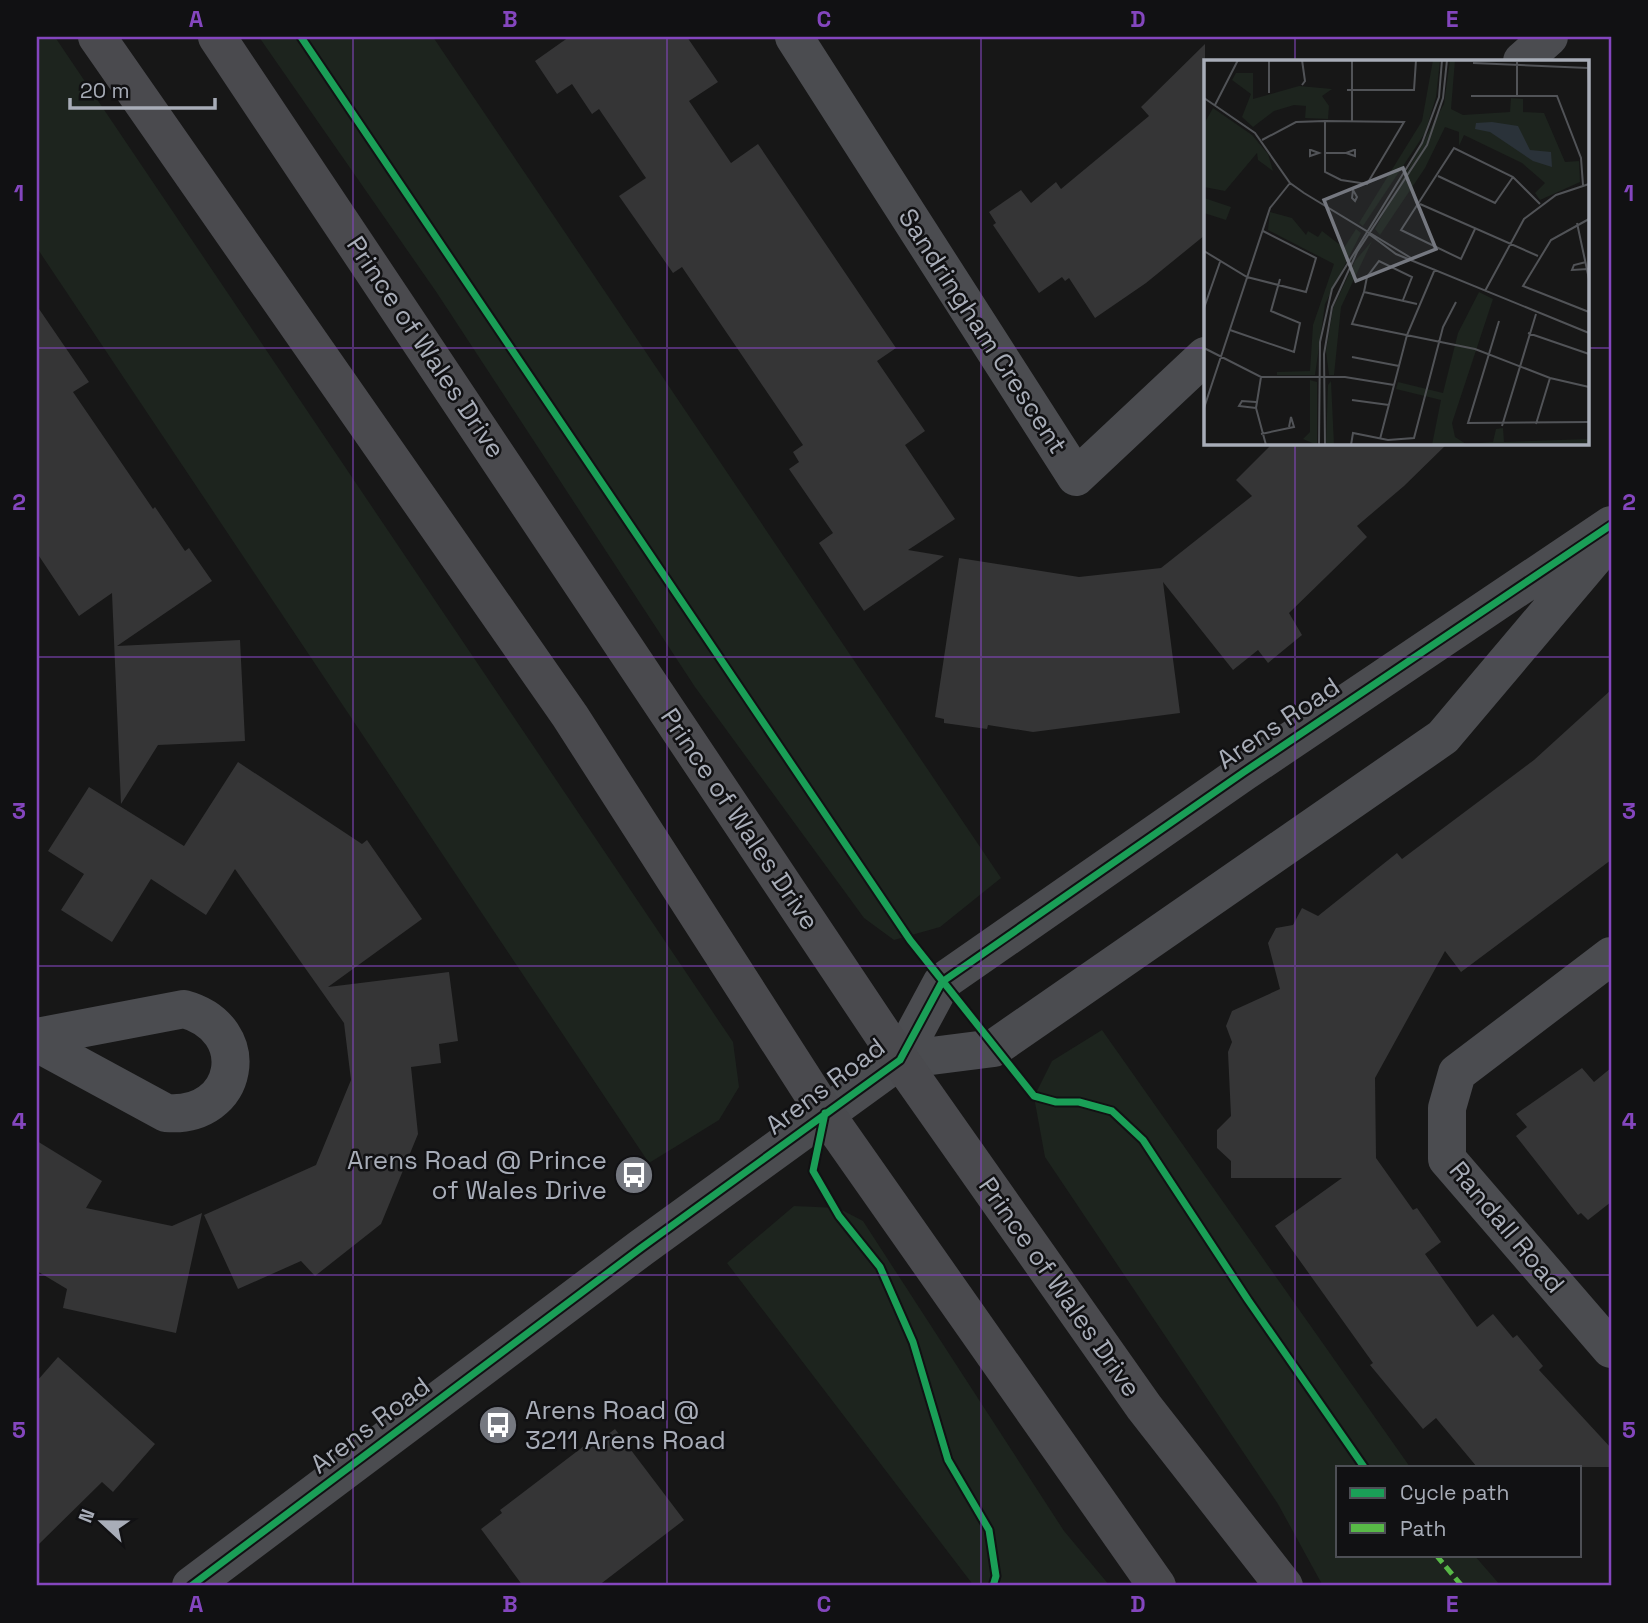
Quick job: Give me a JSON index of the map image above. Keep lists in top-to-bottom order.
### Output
{
  "streets": {
    "main road": ["Prince of Wales Drive"],
    "street": ["Sandringham Crescent", "Arens Road", "Randall Road"]
  },
  "crossings": [
    ["Prince of Wales Drive", "Arens Road"]
  ],
  "places": {
    "bus stop": ["Arens Road @ Prince of Wales Drive", "Arens Road @ 3211 Arens Road"]
  },
  "legend": ["Cycle path", "Path"],
  "scale_bar": "20 m",
  "north": "left",
  "grid": {
    "columns": [
      "A",
      "B",
      "C",
      "D",
      "E"
    ],
    "rows": [
      "1",
      "2",
      "3",
      "4",
      "5"
    ]
  }
}
